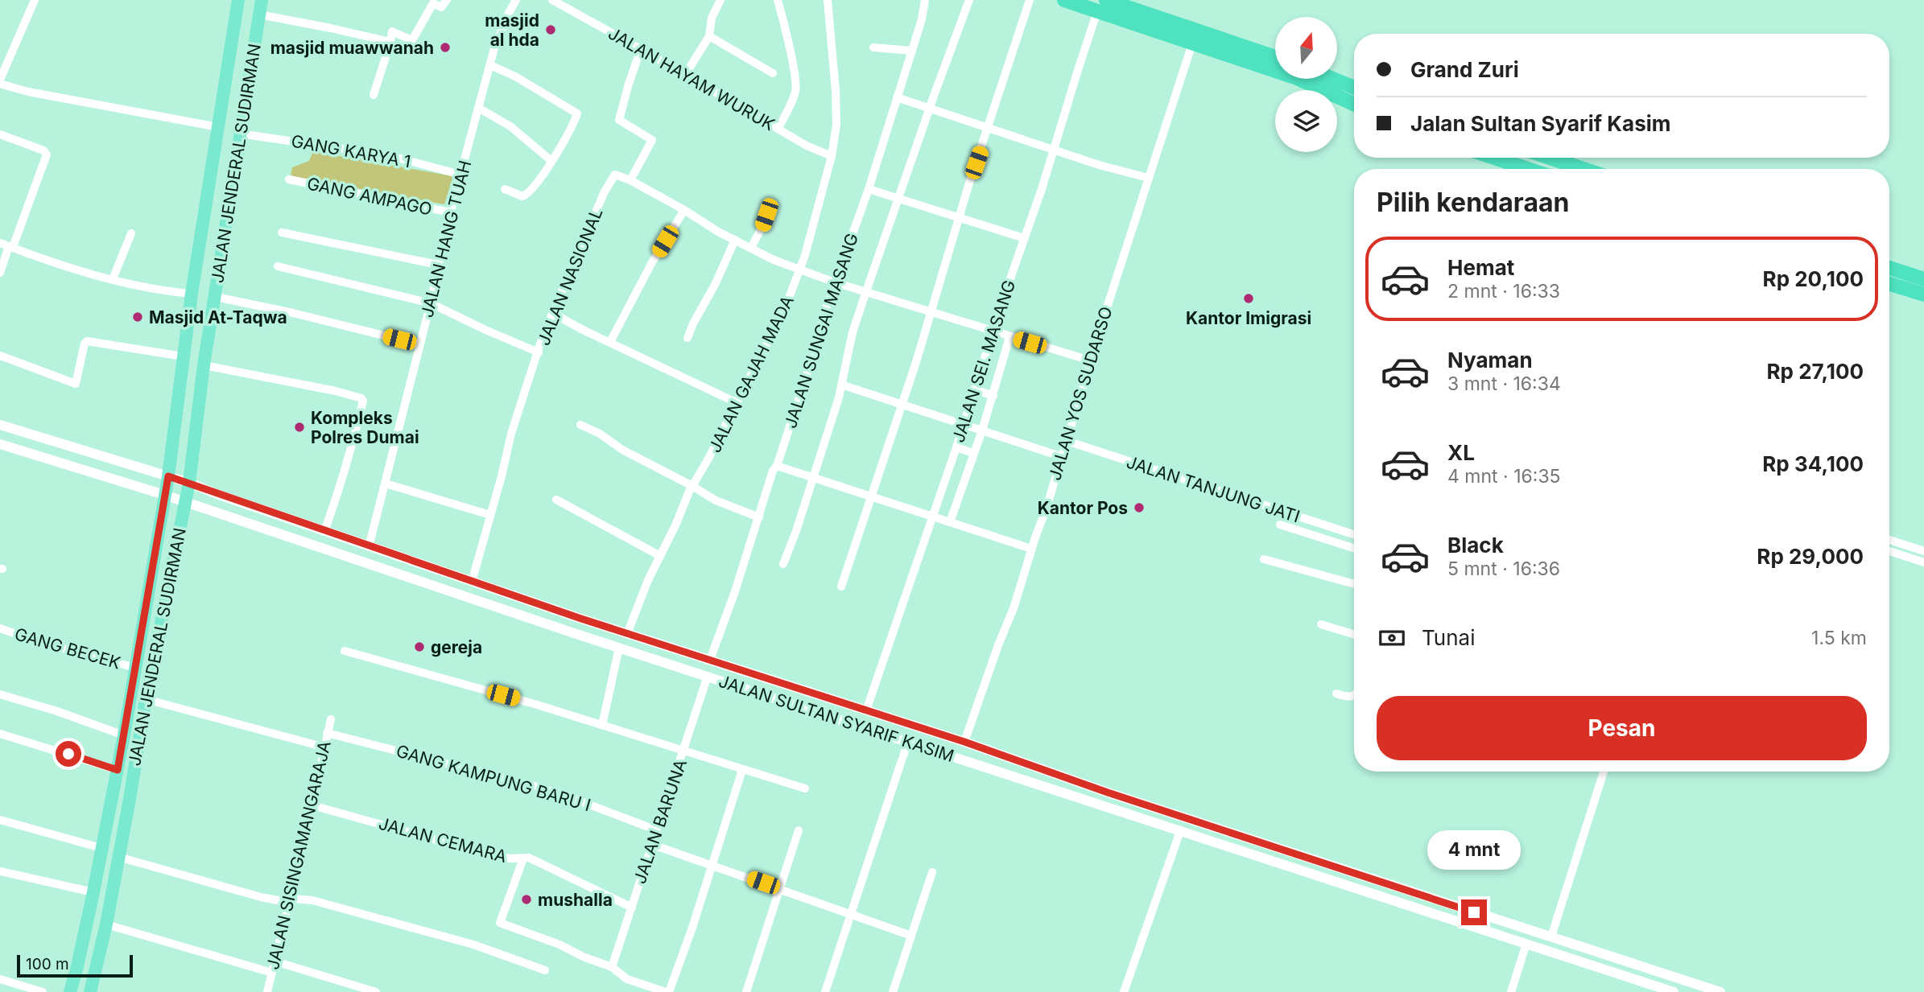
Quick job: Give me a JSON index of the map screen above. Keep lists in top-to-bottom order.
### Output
{
  "streets": {
    "main road": ["JALAN JENDERAL SUDIRMAN"],
    "street": [
      "JALAN HAYAM WURUK",
      "GANG KARYA 1",
      "GANG AMPAGO",
      "JALAN HANG TUAH",
      "JALAN NASIONAL",
      "JALAN SUNGAI MASANG",
      "JALAN SEI. MASANG",
      "JALAN GAJAH MADA",
      "JALAN YOS SUDARSO",
      "JALAN TANJUNG JATI",
      "GANG BECEK",
      "JALAN SULTAN SYARIF KASIM",
      "GANG KAMPUNG BARU I",
      "JALAN BARUNA",
      "JALAN CEMARA",
      "JALAN SISINGAMANGARAJA"
    ]
  },
  "crossings": [
    ["JALAN HAYAM WURUK", "JALAN GAJAH MADA"],
    ["GANG KARYA 1", "JALAN JENDERAL SUDIRMAN"],
    ["GANG KARYA 1", "JALAN HANG TUAH"],
    ["JALAN JENDERAL SUDIRMAN", "GANG BECEK"],
    ["JALAN JENDERAL SUDIRMAN", "JALAN SULTAN SYARIF KASIM"],
    ["GANG AMPAGO", "JALAN HANG TUAH"],
    ["JALAN HANG TUAH", "JALAN SULTAN SYARIF KASIM"],
    ["JALAN NASIONAL", "JALAN SULTAN SYARIF KASIM"],
    ["JALAN SUNGAI MASANG", "JALAN SULTAN SYARIF KASIM"],
    ["JALAN SEI. MASANG", "JALAN SULTAN SYARIF KASIM"],
    ["JALAN GAJAH MADA", "JALAN SULTAN SYARIF KASIM"],
    ["JALAN YOS SUDARSO", "JALAN TANJUNG JATI"],
    ["JALAN YOS SUDARSO", "JALAN SULTAN SYARIF KASIM"],
    ["JALAN SULTAN SYARIF KASIM", "JALAN BARUNA"],
    ["GANG KAMPUNG BARU I", "JALAN BARUNA"],
    ["GANG KAMPUNG BARU I", "JALAN SISINGAMANGARAJA"],
    ["JALAN BARUNA", "JALAN CEMARA"],
    ["JALAN CEMARA", "JALAN SISINGAMANGARAJA"]
  ],
  "places": [
    "masjid al hda",
    "masjid muawwanah",
    "Kantor Imigrasi",
    "Masjid At-Taqwa",
    "Kompleks Polres Dumai",
    "Kantor Pos",
    "gereja",
    "mushalla"
  ],
  "scale_bar": "100 m",
  "north": "top",
  "page": {
    "banner": ["Grand Zuri", "Jalan Sultan Syarif Kasim"],
    "heading": "Pilih kendaraan",
    "list": [
      {
        "name": "Hemat",
        "note": "2 mnt · 16:33",
        "value": "Rp 20,100"
      },
      {
        "name": "Nyaman",
        "note": "3 mnt · 16:34",
        "value": "Rp 27,100"
      },
      {
        "name": "XL",
        "note": "4 mnt · 16:35",
        "value": "Rp 34,100"
      },
      {
        "name": "Black",
        "note": "5 mnt · 16:36",
        "value": "Rp 29,000"
      }
    ],
    "pay": ["Tunai", "1.5 km"],
    "buttons": "Pesan",
    "bubble": "4 mnt",
    "scale": "100 m"
  }
}
